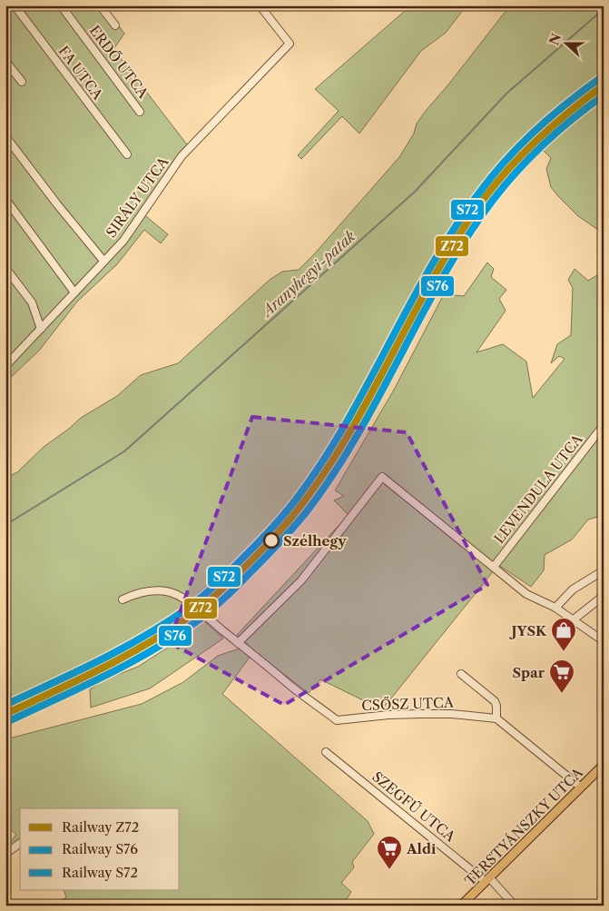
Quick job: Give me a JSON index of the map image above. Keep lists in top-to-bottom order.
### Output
{
  "streets": {
    "main road": ["TERSTYÁNSZKY UTCA"],
    "street": [
      "ERDŐ UTCA",
      "FA UTCA",
      "SIRÁLY UTCA",
      "LEVENDULA UTCA",
      "CSŐSZ UTCA",
      "SZEGFŰ UTCA"
    ]
  },
  "crossings": [
    ["SZEGFŰ UTCA", "TERSTYÁNSZKY UTCA"]
  ],
  "water": ["Aranyhegyi-patak"],
  "places": {
    "other": ["Szélhegy"],
    "shop": ["JYSK"],
    "supermarket": ["Spar", "Aldi"]
  },
  "lines": ["rail line S72", "rail line Z72", "rail line S76"],
  "legend": ["Railway Z72", "Railway S76", "Railway S72"],
  "north": "left"
}
